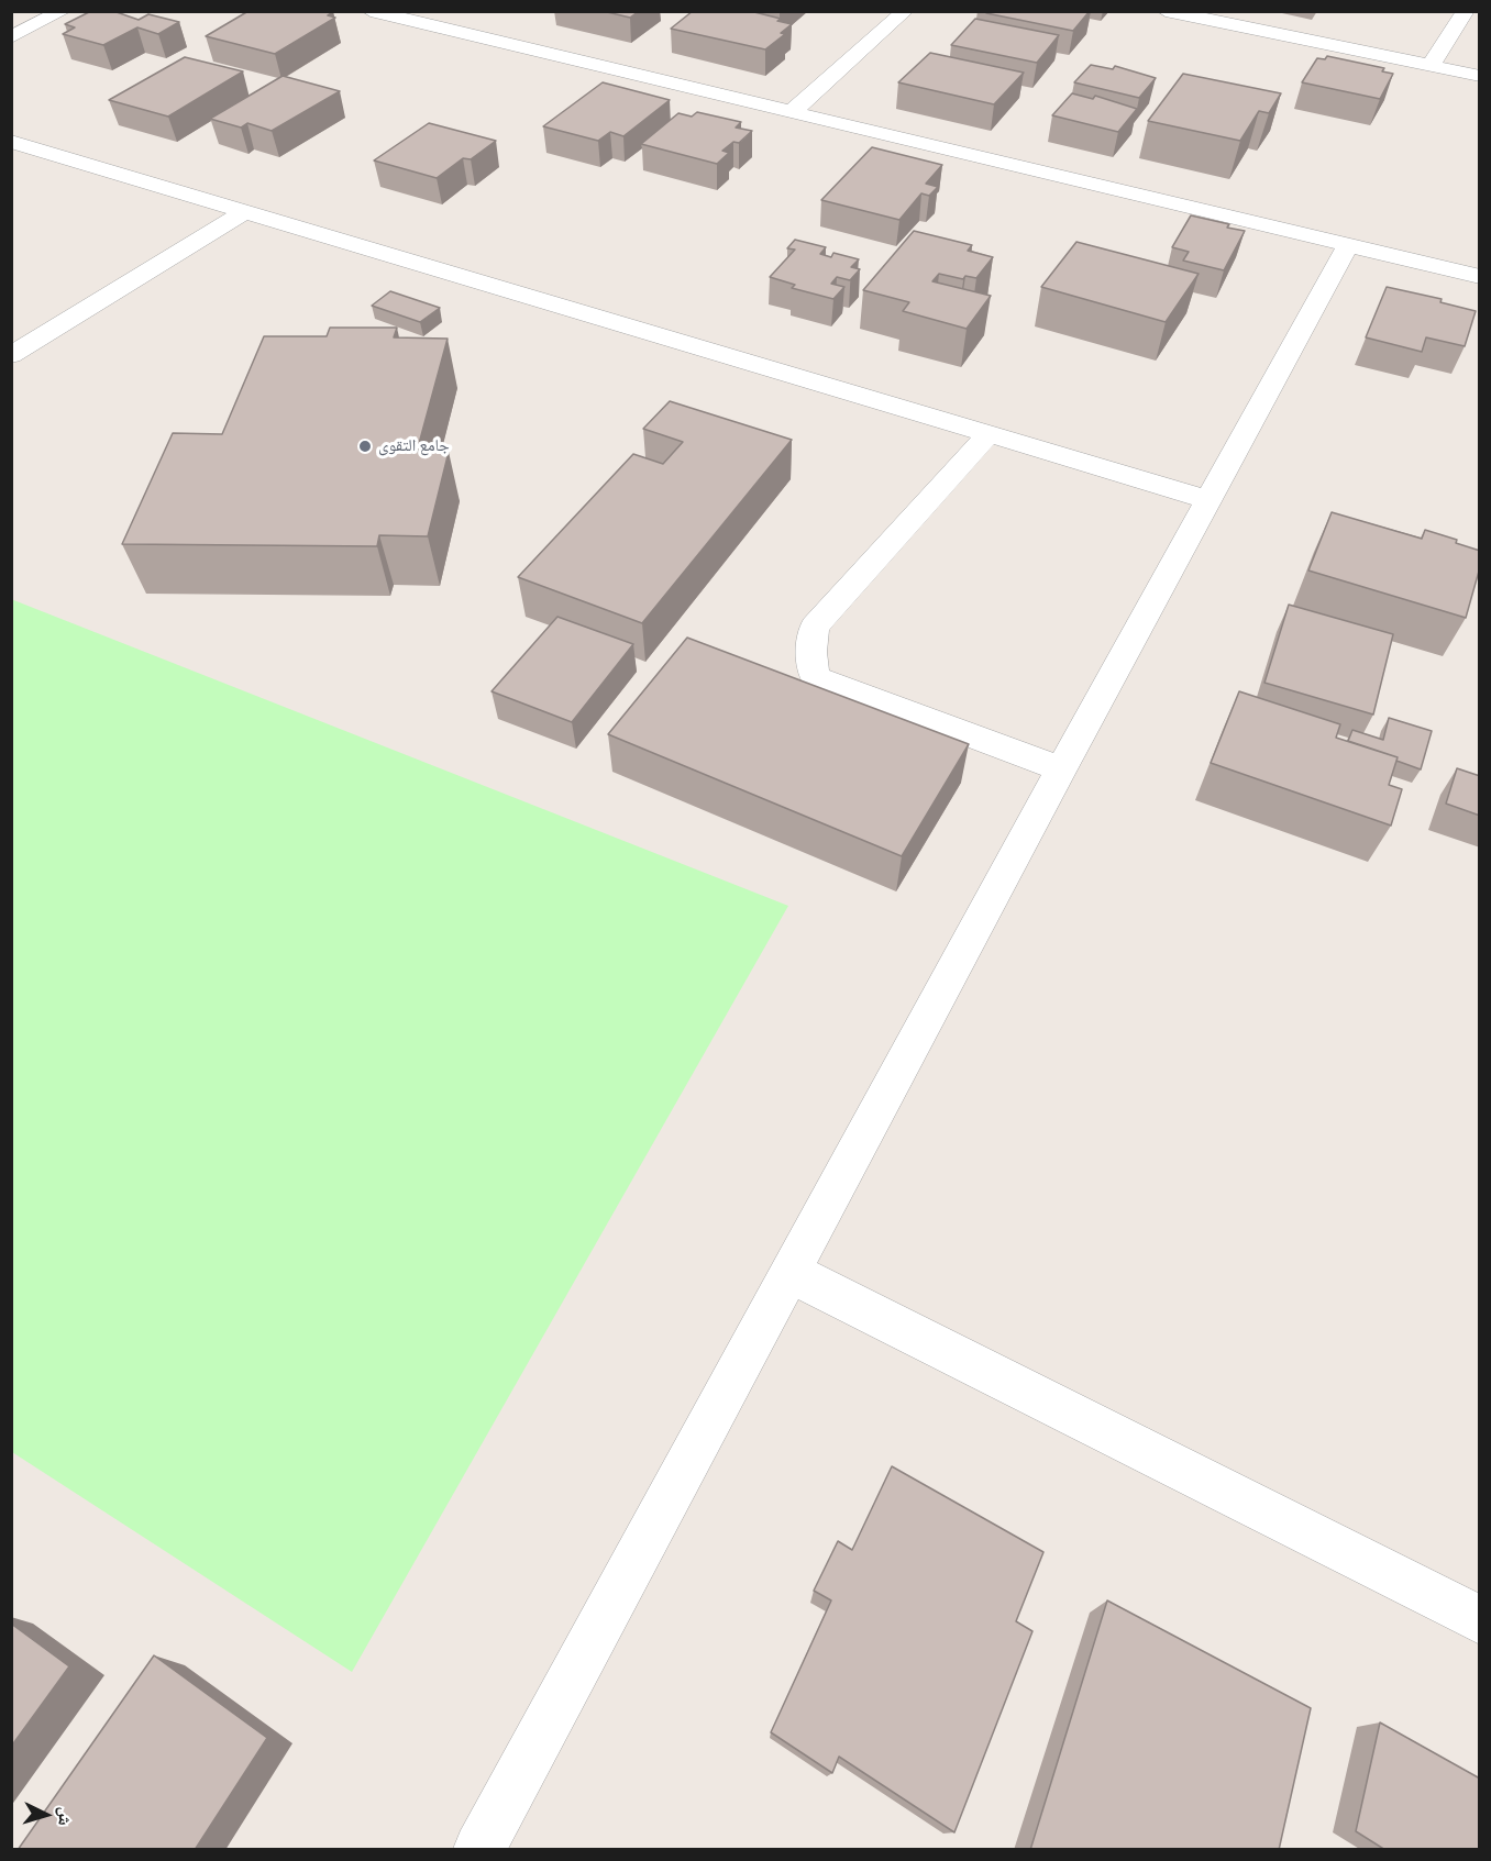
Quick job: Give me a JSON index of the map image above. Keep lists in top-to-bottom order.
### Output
{
  "places": ["جامع التقوى"],
  "north": "right"
}
